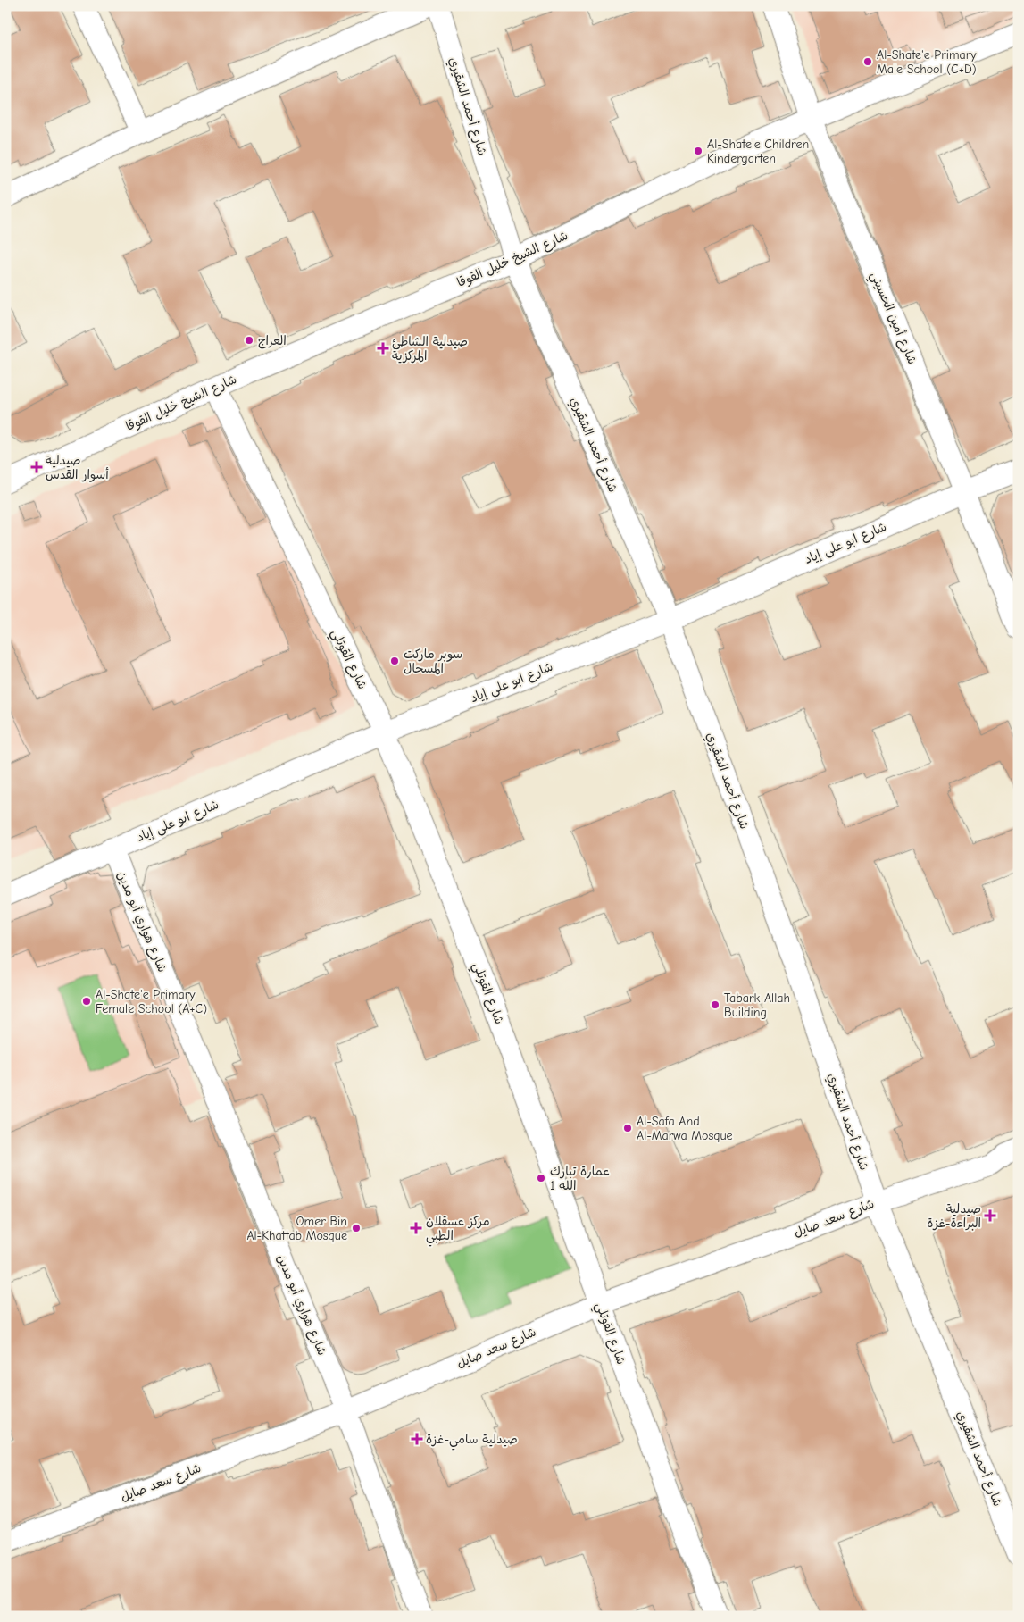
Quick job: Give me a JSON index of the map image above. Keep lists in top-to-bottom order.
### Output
{
  "streets": {
    "street": [
      "شارع أحمد الشقيري",
      "شارع الشيخ خليل القوقا",
      "شارع أمين الحسيني",
      "شارع ابو على إياد",
      "شارع القوتلي",
      "شارع هواري أبو مدين",
      "شارع سعد صايل"
    ]
  },
  "crossings": [
    ["شارع أحمد الشقيري", "شارع الشيخ خليل القوقا"],
    ["شارع أحمد الشقيري", "شارع ابو على إياد"],
    ["شارع أحمد الشقيري", "شارع سعد صايل"],
    ["شارع الشيخ خليل القوقا", "شارع أمين الحسيني"],
    ["شارع الشيخ خليل القوقا", "شارع القوتلي"],
    ["شارع أمين الحسيني", "شارع ابو على إياد"],
    ["شارع ابو على إياد", "شارع القوتلي"],
    ["شارع ابو على إياد", "شارع هواري أبو مدين"],
    ["شارع القوتلي", "شارع سعد صايل"],
    ["شارع هواري أبو مدين", "شارع سعد صايل"]
  ],
  "places": {
    "other": [
      "Al-Shate'e Primary Male School (C+D)",
      "Al-Shate'e Children Kindergarten",
      "العراج",
      "سوبر ماركت المسحال",
      "Al-Shate'e Primary Female School (A+C)",
      "Tabark Allah Building",
      "Al-Safa And Al-Marwa Mosque",
      "عمارة تبارك الله 1",
      "Omer Bin Al-Khattab Mosque"
    ],
    "health": [
      "صيدلية الشاطئ المركزية",
      "صيدلية أسوار القدس",
      "صيدلية البراءة-غزة",
      "مركز عسقلان الطبي",
      "صيدلية سامي-غزة"
    ]
  }
}
